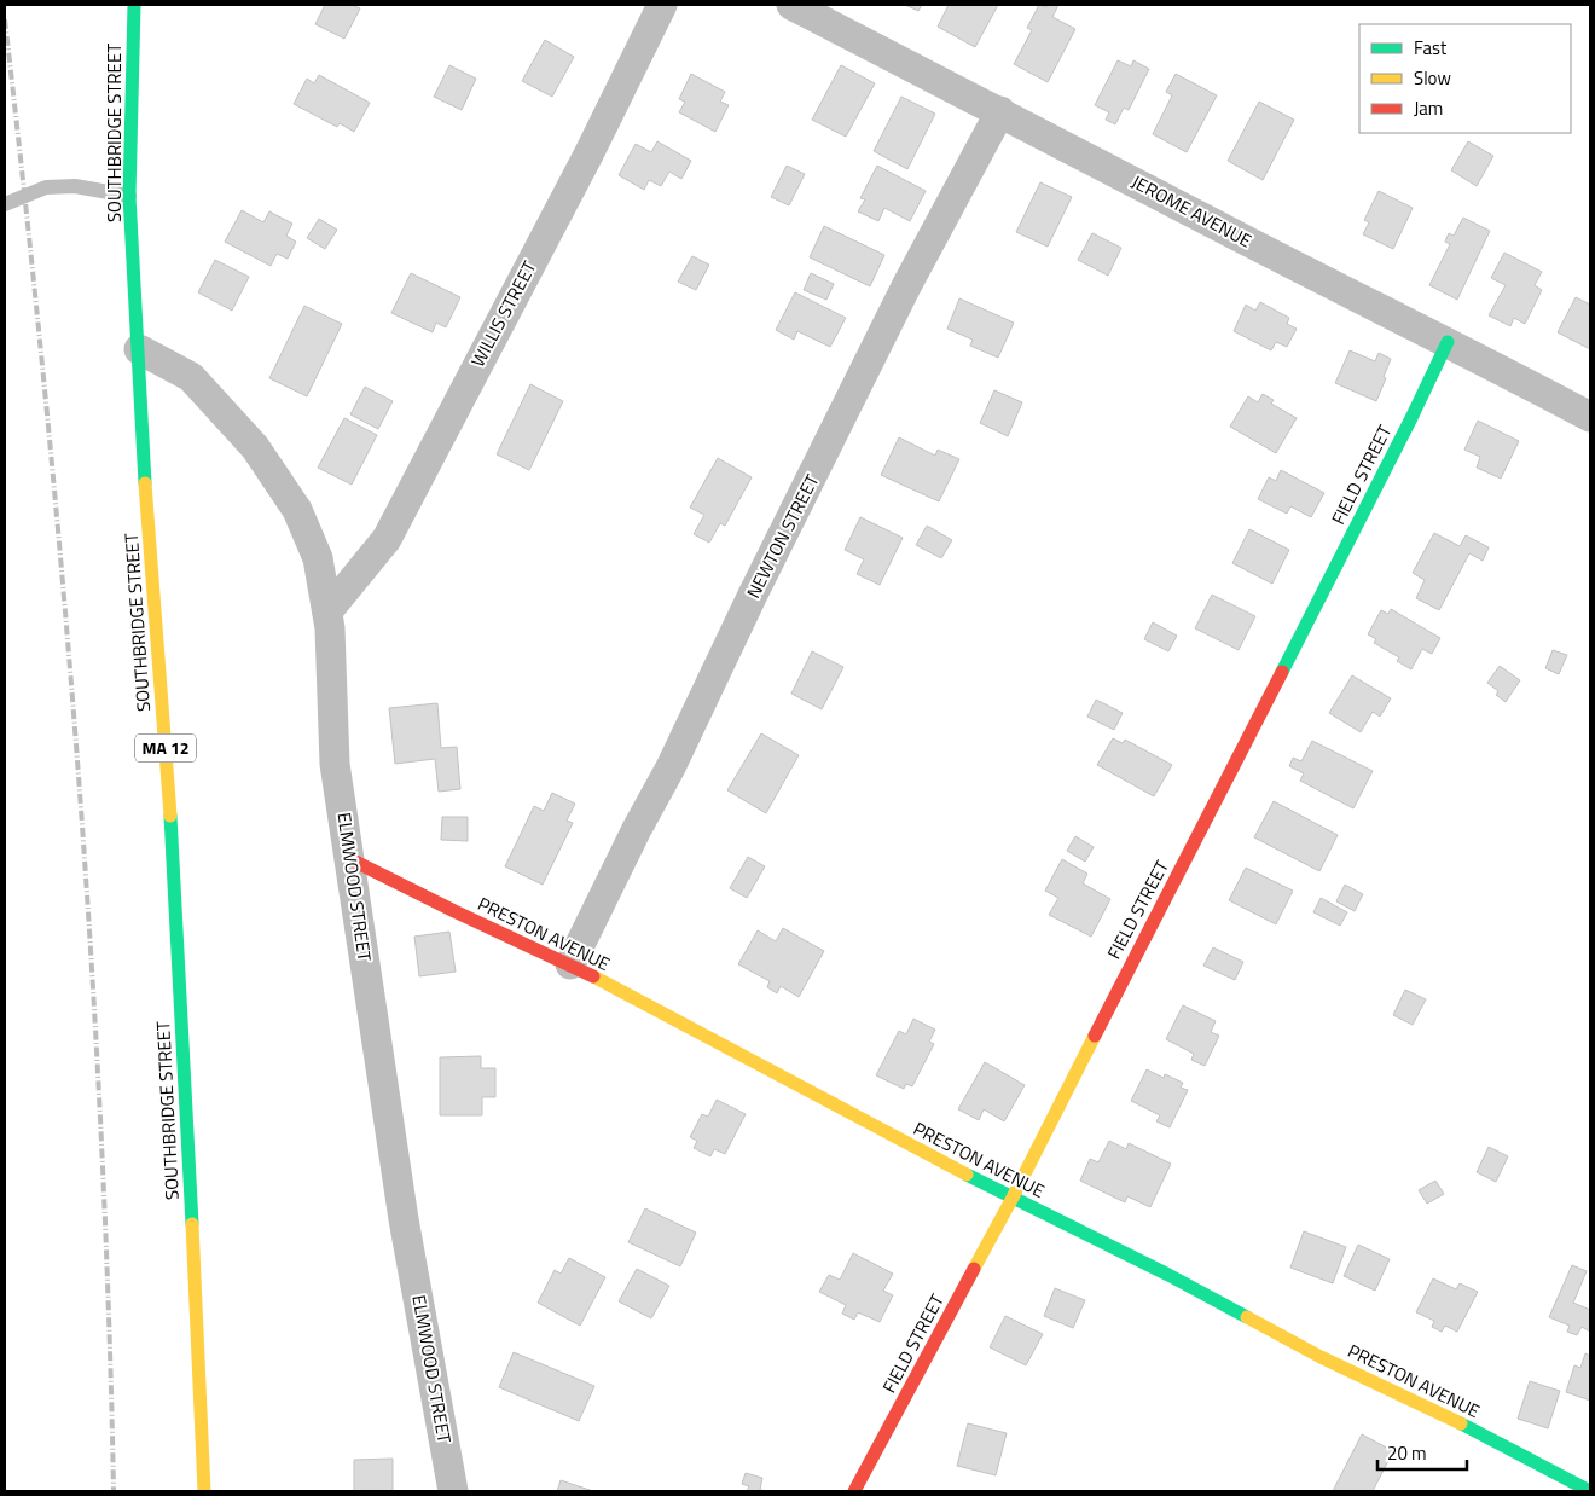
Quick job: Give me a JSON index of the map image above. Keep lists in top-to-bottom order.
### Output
{
  "streets": {
    "street": [
      "SOUTHBRIDGE STREET",
      "JEROME AVENUE",
      "WILLIS STREET",
      "FIELD STREET",
      "NEWTON STREET",
      "MA 12",
      "ELMWOOD STREET",
      "PRESTON AVENUE"
    ]
  },
  "crossings": [
    ["SOUTHBRIDGE STREET", "ELMWOOD STREET"],
    ["JEROME AVENUE", "FIELD STREET"],
    ["JEROME AVENUE", "NEWTON STREET"],
    ["WILLIS STREET", "ELMWOOD STREET"],
    ["FIELD STREET", "PRESTON AVENUE"],
    ["NEWTON STREET", "PRESTON AVENUE"],
    ["ELMWOOD STREET", "PRESTON AVENUE"]
  ],
  "legend": ["Fast", "Slow", "Jam"],
  "scale_bar": "20 m"
}
